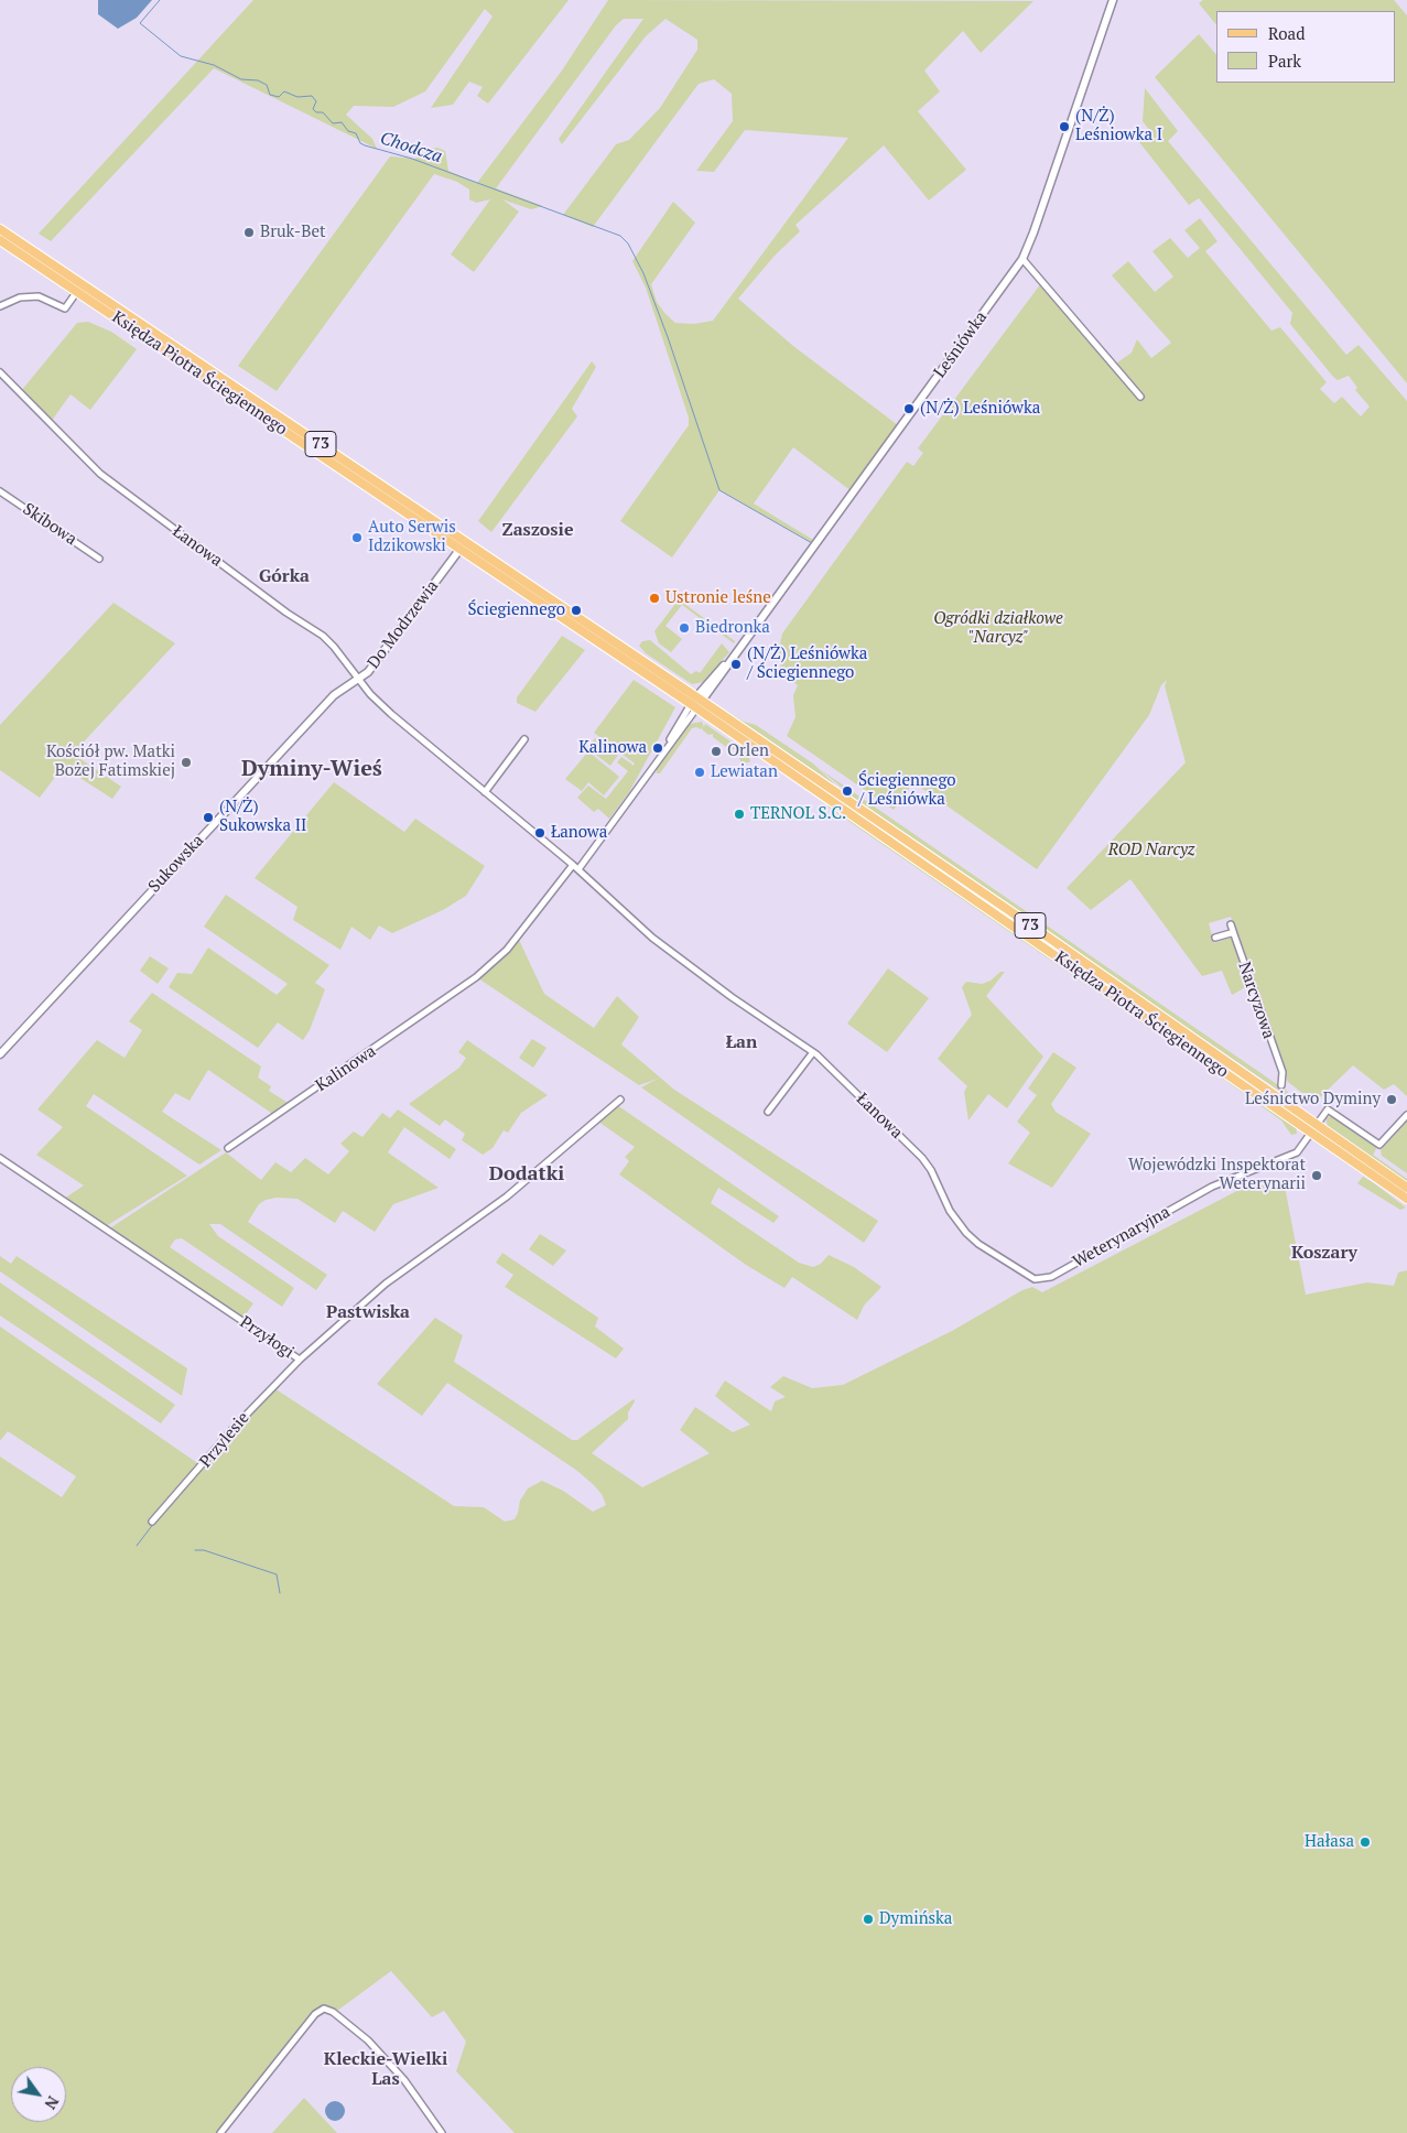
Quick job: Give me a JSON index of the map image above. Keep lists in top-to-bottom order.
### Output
{
  "streets": {
    "main road": ["Księdza Piotra Ściegiennego", "73"],
    "street": [
      "Leśniówka",
      "Skibowa",
      "Łanowa",
      "Do Modrzewia",
      "Sukowska",
      "Narcyzowa",
      "Kalinowa",
      "Weterynaryjna",
      "Przyłogi",
      "Przylesie"
    ]
  },
  "crossings": [
    ["Leśniówka", "Księdza Piotra Ściegiennego"],
    ["Leśniówka", "Kalinowa"],
    ["Księdza Piotra Ściegiennego", "Do Modrzewia"],
    ["Księdza Piotra Ściegiennego", "Kalinowa"],
    ["Księdza Piotra Ściegiennego", "Weterynaryjna"],
    ["Łanowa", "Do Modrzewia"],
    ["Łanowa", "Sukowska"],
    ["Łanowa", "Kalinowa"],
    ["Łanowa", "Weterynaryjna"],
    ["Do Modrzewia", "Sukowska"],
    ["Przyłogi", "Przylesie"]
  ],
  "districts": [
    "Zaszosie",
    "Górka",
    "Dyminy-Wieś",
    "Łan",
    "Dodatki",
    "Koszary",
    "Pastwiska",
    "Kleckie-Wielki Las"
  ],
  "water": ["Chodcza"],
  "parks": ["Ogródki działkowe \"Narcyz\"", "ROD Narcyz"],
  "places": [
    "(N/Ż) Leśniowka I",
    "Bruk-Bet",
    "(N/Ż) Leśniówka",
    "Auto Serwis Idzikowski",
    "Ustronie leśne",
    "Ściegiennego",
    "Biedronka",
    "(N/Ż) Leśniówka / Ściegiennego",
    "Kalinowa",
    "Orlen",
    "Kościół pw. Matki Bożej Fatimskiej",
    "Lewiatan",
    "Ściegiennego / Leśniówka",
    "TERNOL S.C.",
    "(N/Ż) Sukowska II",
    "Łanowa",
    "Leśnictwo Dyminy",
    "Wojewódzki Inspektorat Weterynarii",
    "Hałasa",
    "Dymińska"
  ],
  "legend": ["Road", "Park"],
  "north": "bottom right"
}
